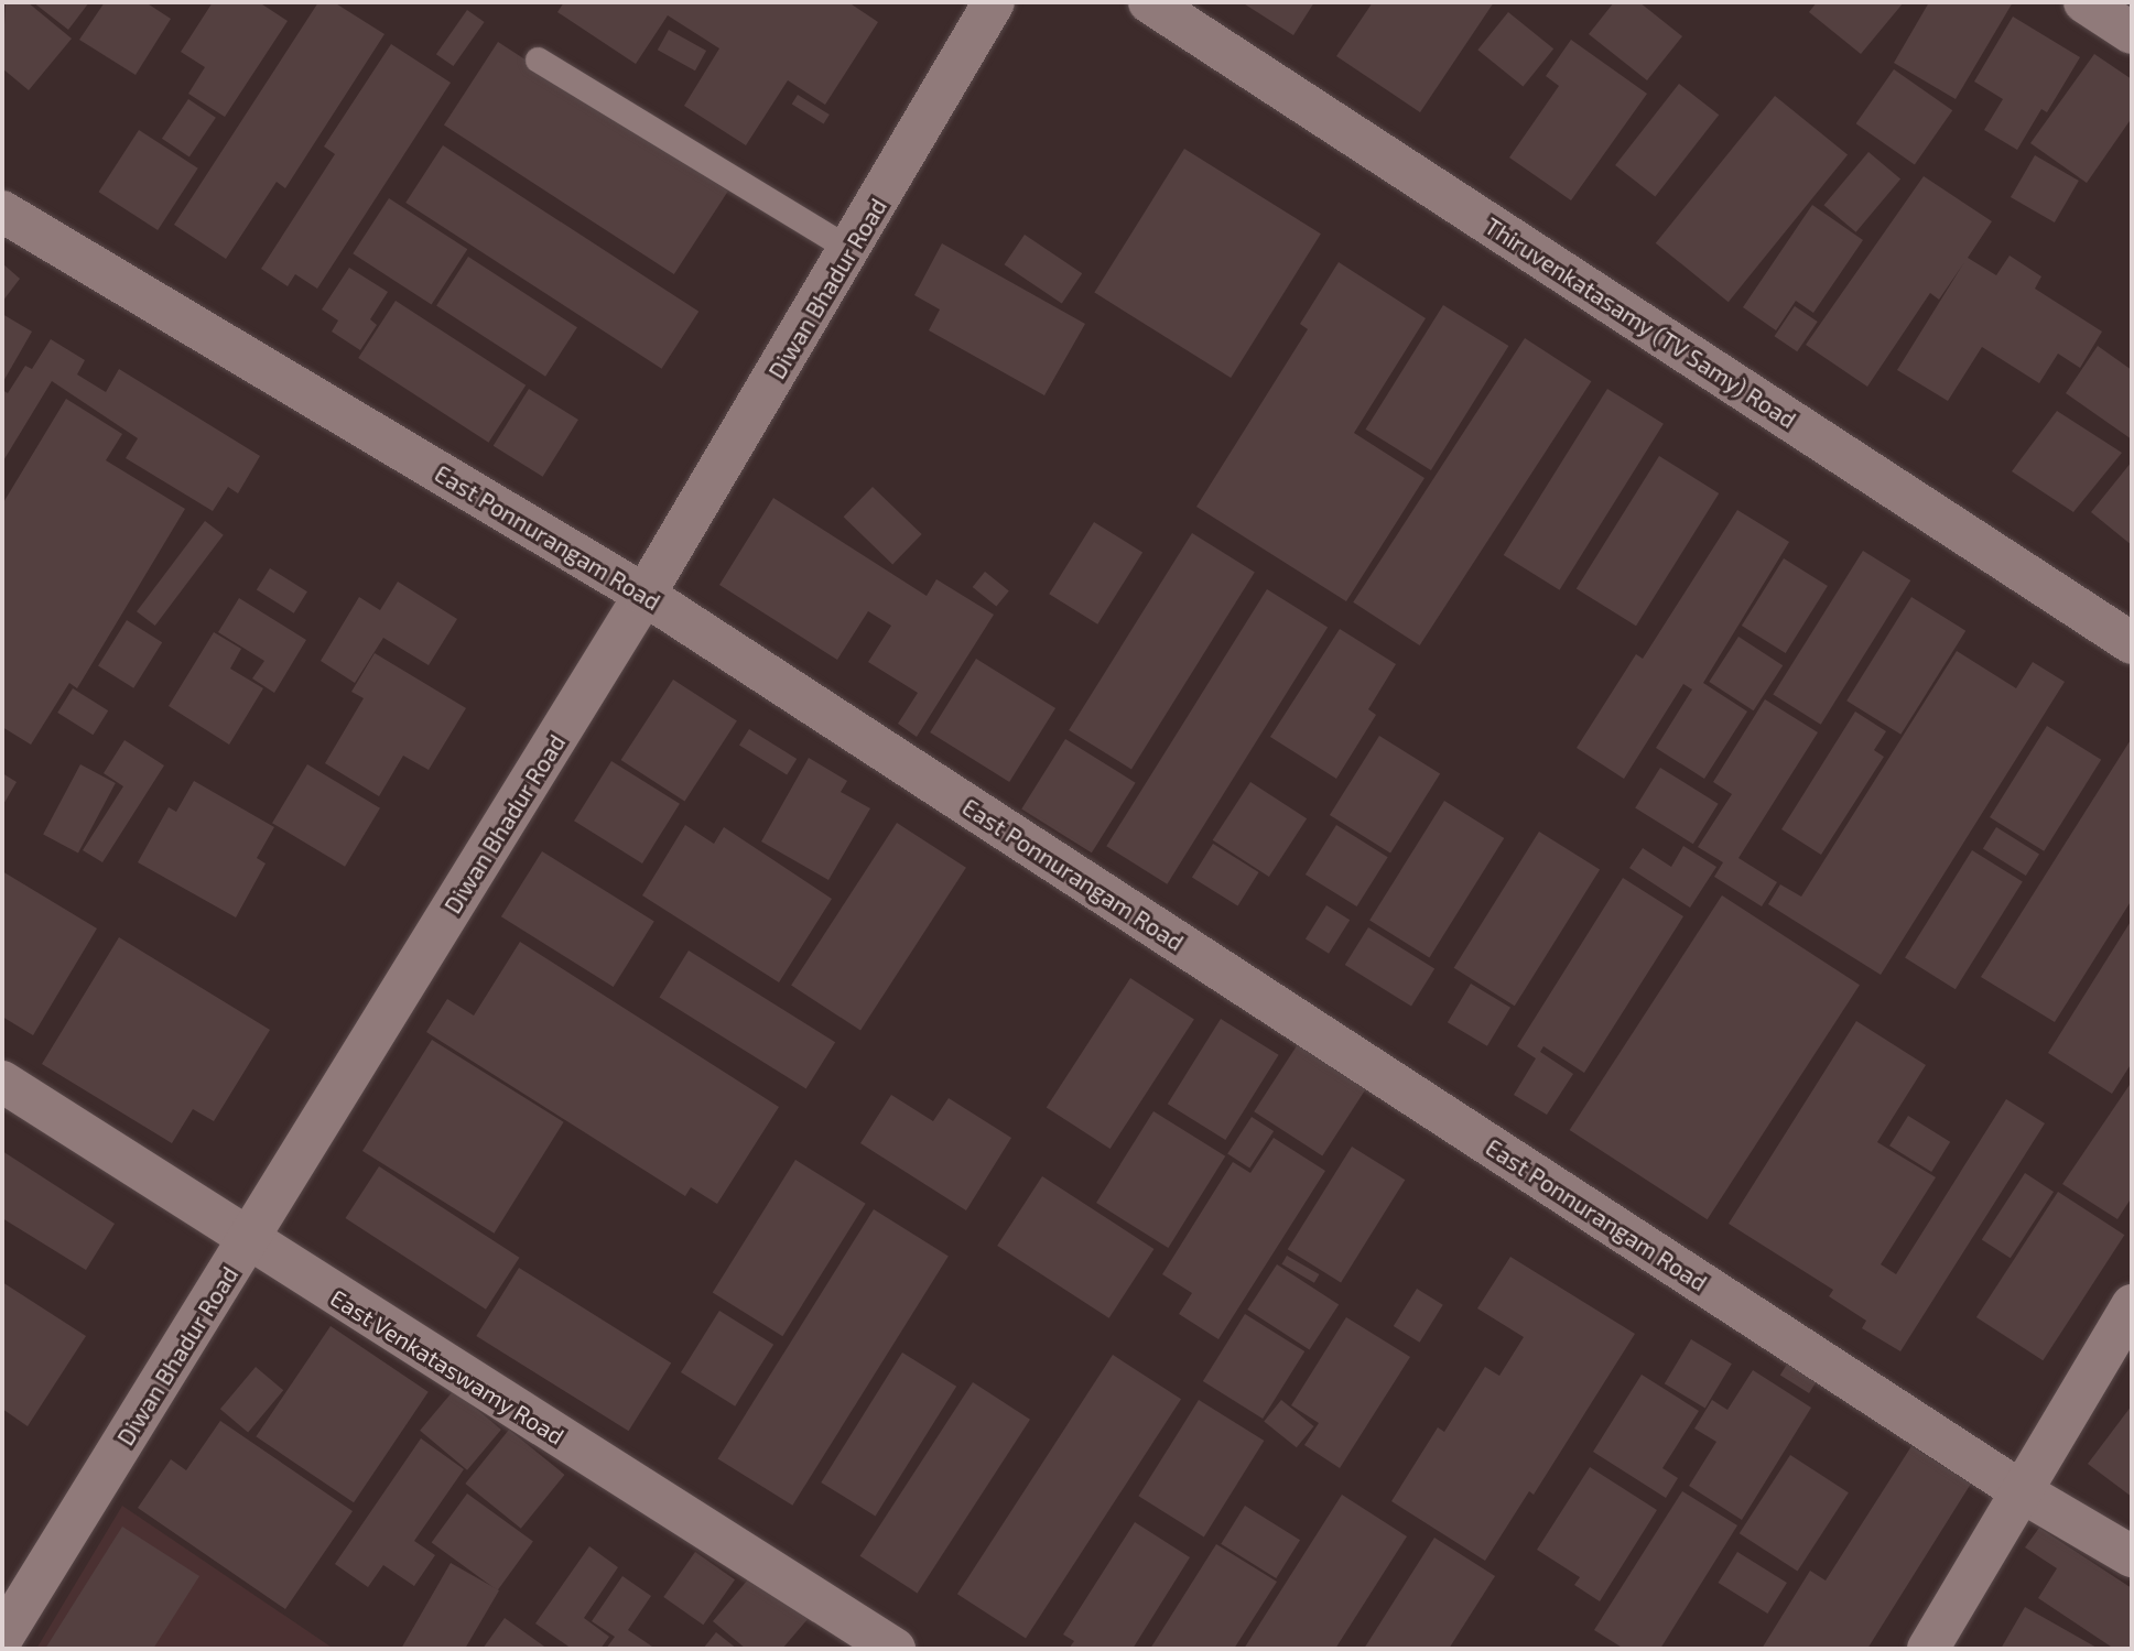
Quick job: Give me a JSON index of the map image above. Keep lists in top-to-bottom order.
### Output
{
  "streets": {
    "street": [
      "Diwan Bhadur Road",
      "Thiruvenkatasamy (TV Samy) Road",
      "East Ponnurangam Road",
      "East Venkataswamy Road"
    ]
  },
  "crossings": [
    ["Diwan Bhadur Road", "East Ponnurangam Road"],
    ["Diwan Bhadur Road", "East Venkataswamy Road"]
  ]
}
